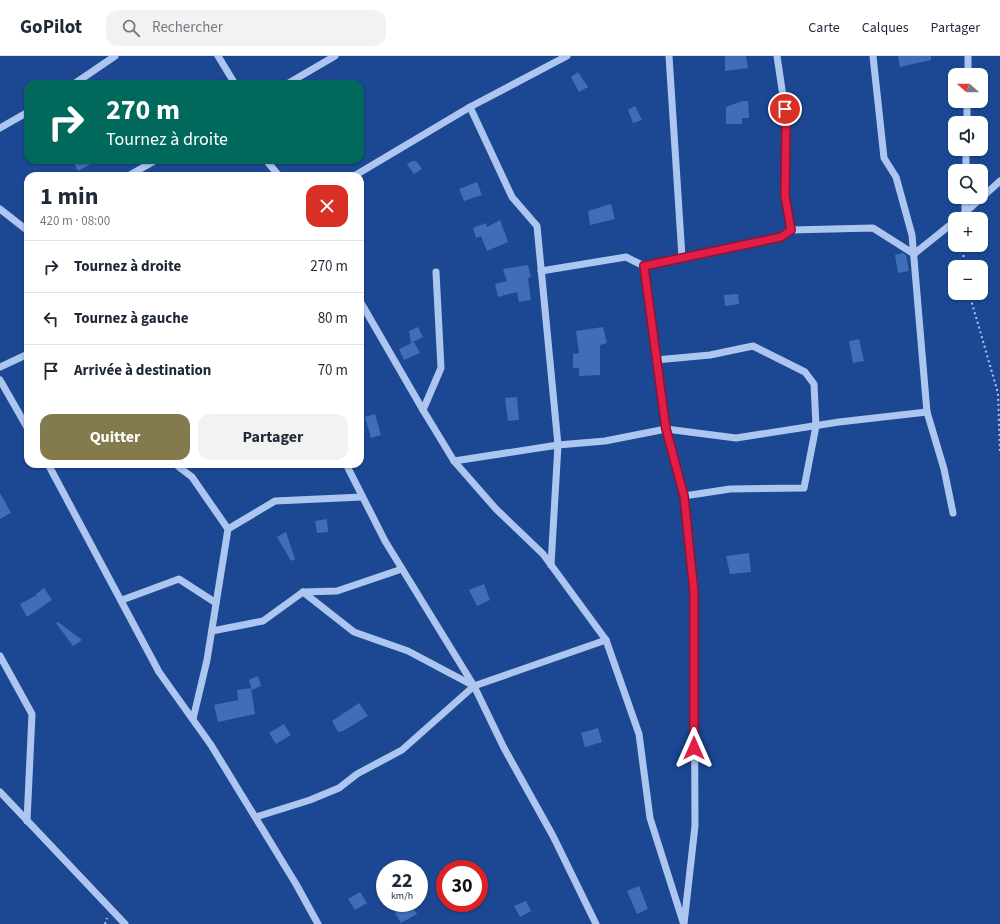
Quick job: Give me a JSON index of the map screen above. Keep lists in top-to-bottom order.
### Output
{
  "north": "left",
  "page": {
    "header": "GoPilot",
    "search": "Rechercher",
    "nav": ["Carte", "Calques", "Partager"],
    "map_buttons": ["+", "−"],
    "turn": ["270 m", "Tournez à droite"],
    "heading": ["1 min", "420 m · 08:00"],
    "list": [
      {
        "name": "Tournez à droite",
        "value": "270 m"
      },
      {
        "name": "Tournez à gauche",
        "value": "80 m"
      },
      {
        "name": "Arrivée à destination",
        "value": "70 m"
      }
    ],
    "buttons": ["Quitter", "Partager"],
    "speed": "22 km/h",
    "limit": "30"
  }
}
